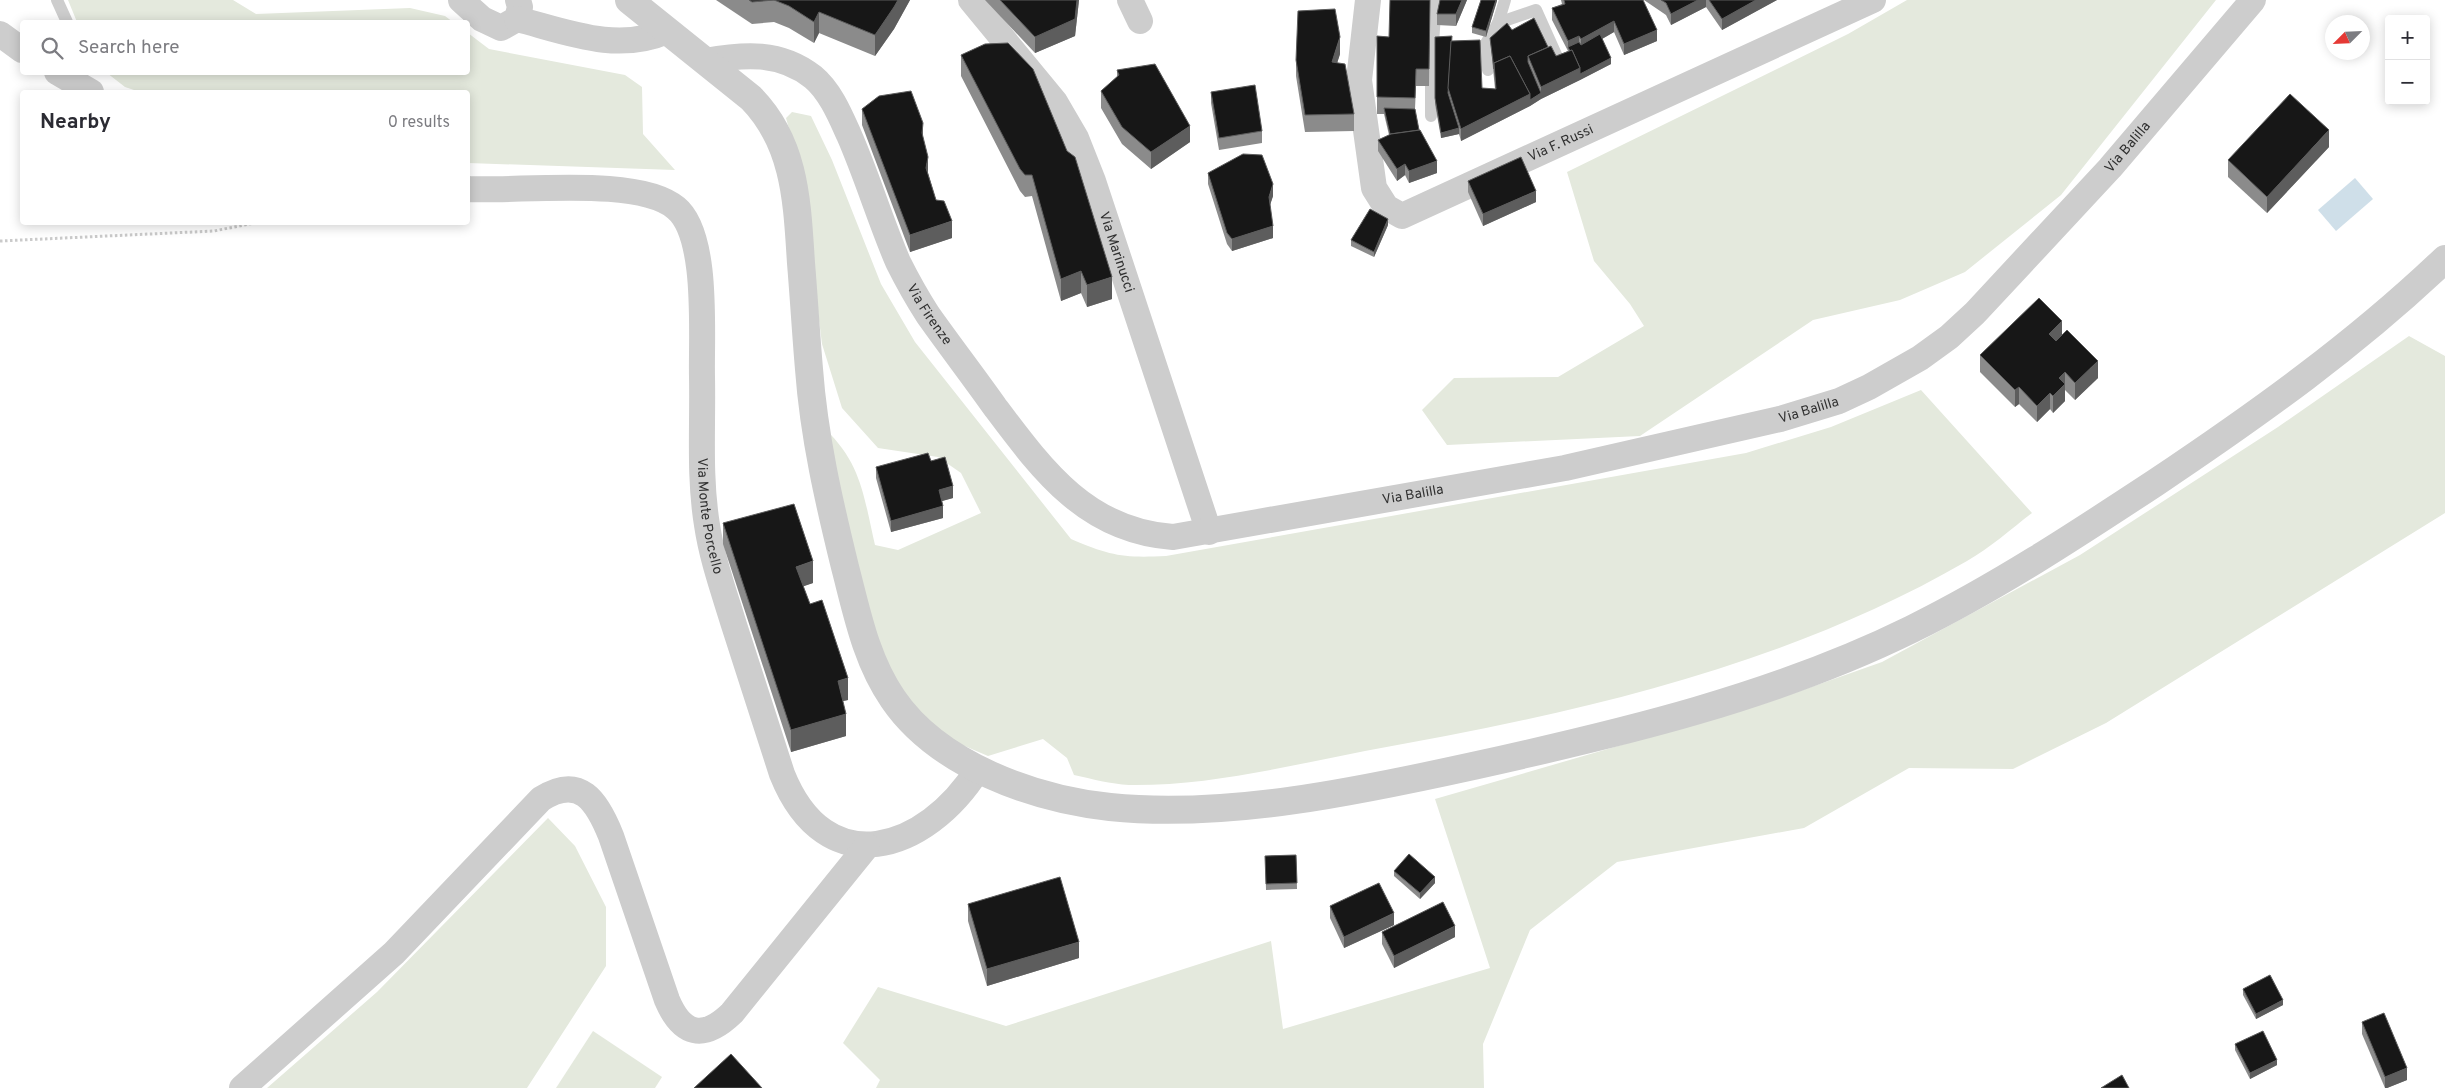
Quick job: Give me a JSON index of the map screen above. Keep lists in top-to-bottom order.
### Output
{
  "streets": {
    "street": [
      "Via F. Russi",
      "Via Balilla",
      "Via Marinucci",
      "Via Firenze",
      "Via Monte Porcello"
    ]
  },
  "crossings": [
    ["Via Balilla", "Via Marinucci"],
    ["Via Balilla", "Via Firenze"],
    ["Via Marinucci", "Via Firenze"]
  ],
  "north": "bottom left",
  "page": {
    "map_buttons": ["+", "−"],
    "search": "Search here",
    "heading": ["Nearby", "0 results"]
  }
}
